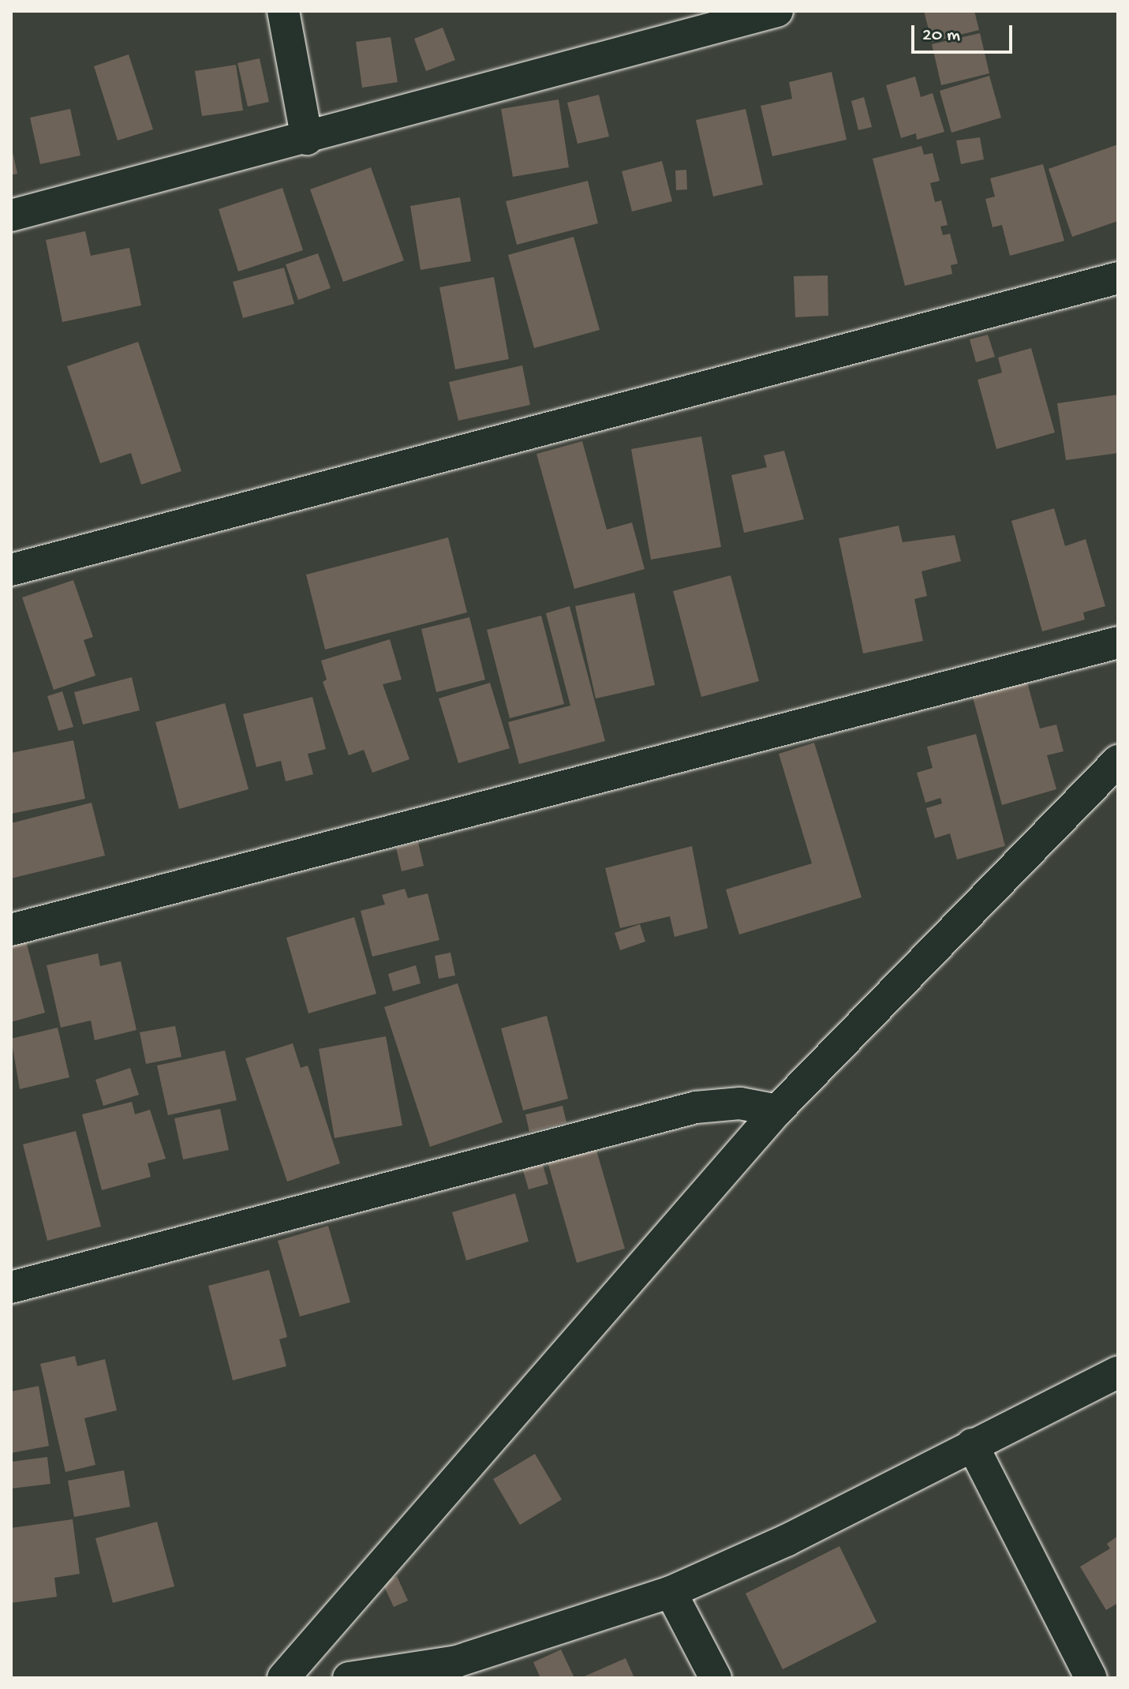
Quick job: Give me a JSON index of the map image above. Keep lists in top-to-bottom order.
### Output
{
  "scale_bar": "20 m"
}
